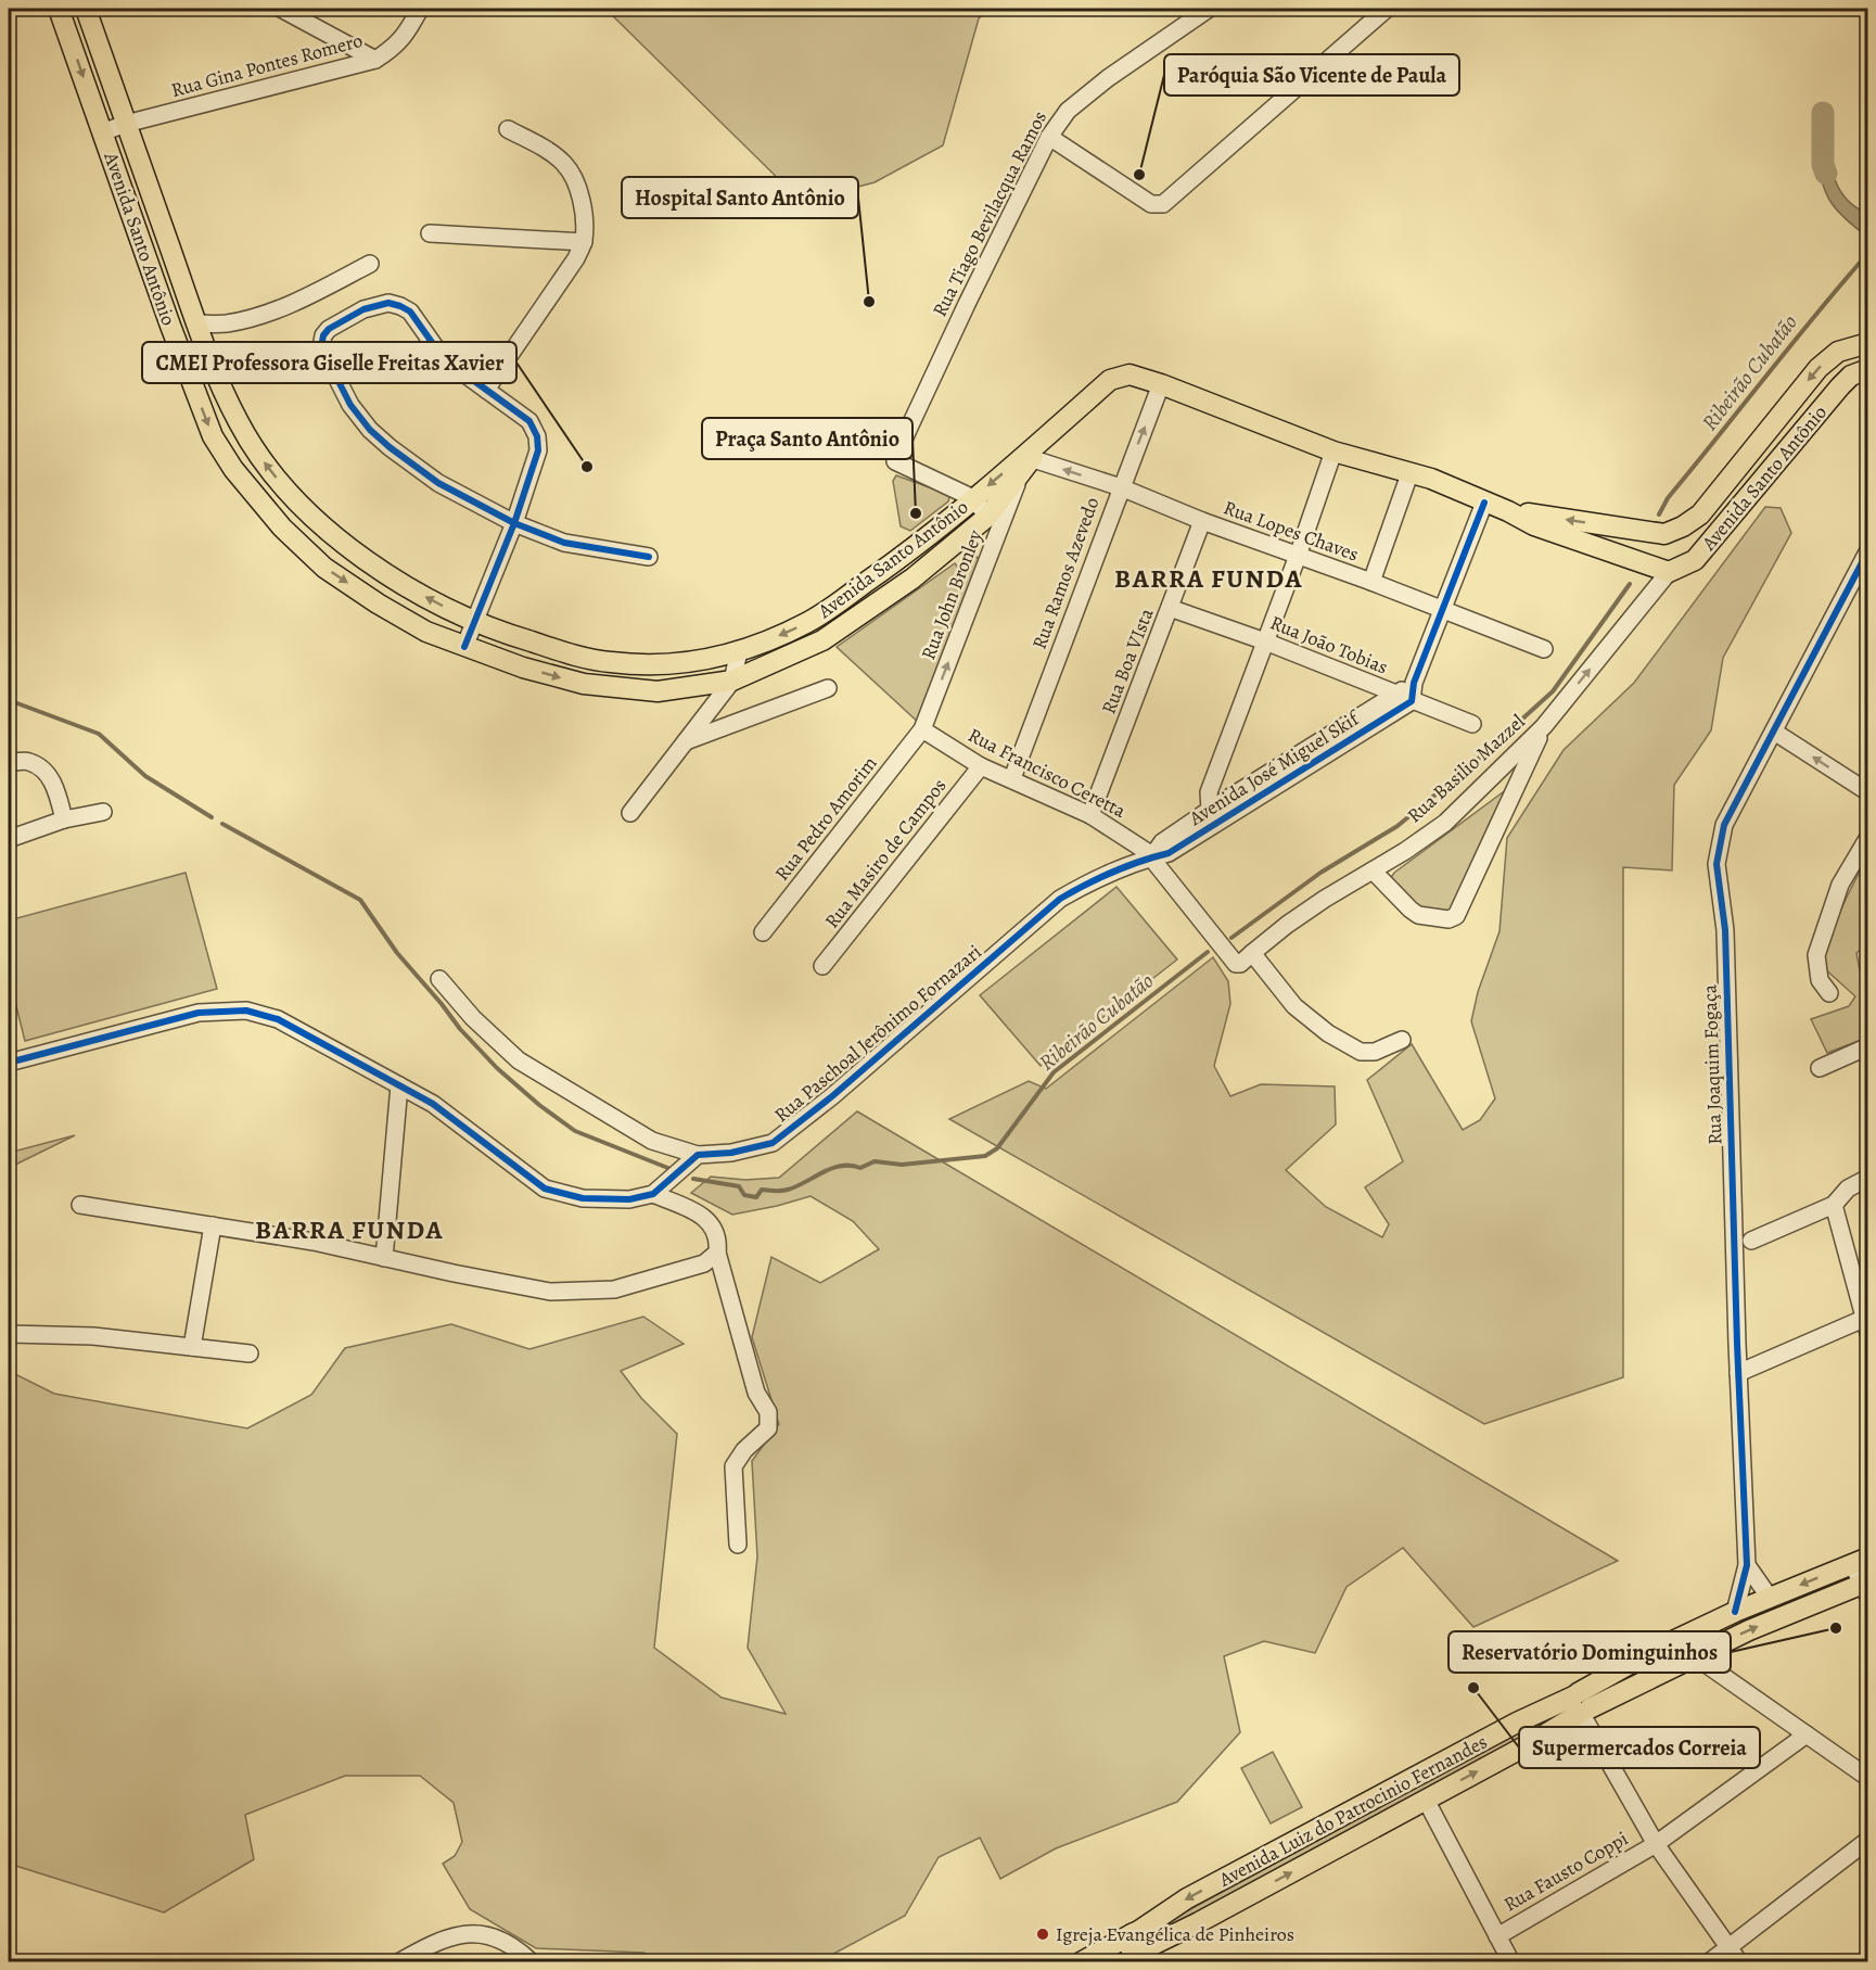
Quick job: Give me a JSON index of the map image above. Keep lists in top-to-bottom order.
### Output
{
  "streets": {
    "main road": ["Avenida Santo Antônio", "Avenida Luiz do Patrocinio Fernandes"],
    "street": [
      "Rua Gina Pontes Romero",
      "Rua Tiago Bevilacqua Ramos",
      "Rua Lopes Chaves",
      "Rua Ramos Azevedo",
      "Rua John Bronley",
      "Rua João Tobias",
      "Rua Boa VIsta",
      "Avenida José Miguel Skif",
      "Rua Basilio Mazzel",
      "Rua Francisco Ceretta",
      "Rua Pedro Amorim",
      "Rua Masiro de Campos",
      "Rua Paschoal Jerônimo Fornazari",
      "Rua Joaquim Fogaça",
      "Rua Fausto Coppi"
    ]
  },
  "crossings": [
    ["Rua Gina Pontes Romero", "Avenida Santo Antônio"],
    ["Rua Tiago Bevilacqua Ramos", "Avenida Santo Antônio"],
    ["Avenida Santo Antônio", "Rua Lopes Chaves"],
    ["Avenida Santo Antônio", "Rua Ramos Azevedo"],
    ["Avenida Santo Antônio", "Rua John Bronley"],
    ["Avenida Santo Antônio", "Rua Basilio Mazzel"],
    ["Rua Lopes Chaves", "Rua Ramos Azevedo"],
    ["Rua Lopes Chaves", "Rua John Bronley"],
    ["Rua Lopes Chaves", "Rua Boa VIsta"],
    ["Rua Ramos Azevedo", "Rua Francisco Ceretta"],
    ["Rua John Bronley", "Rua Francisco Ceretta"],
    ["Rua John Bronley", "Rua Pedro Amorim"],
    ["Rua João Tobias", "Rua Boa VIsta"],
    ["Rua João Tobias", "Avenida José Miguel Skif"],
    ["Rua Boa VIsta", "Rua Francisco Ceretta"],
    ["Avenida José Miguel Skif", "Rua Francisco Ceretta"],
    ["Avenida José Miguel Skif", "Rua Paschoal Jerônimo Fornazari"],
    ["Rua Basilio Mazzel", "Rua Francisco Ceretta"],
    ["Rua Francisco Ceretta", "Rua Pedro Amorim"],
    ["Rua Francisco Ceretta", "Rua Masiro de Campos"],
    ["Rua Francisco Ceretta", "Rua Paschoal Jerônimo Fornazari"],
    ["Rua Joaquim Fogaça", "Avenida Luiz do Patrocinio Fernandes"]
  ],
  "one_way": ["Rua John Bronley"],
  "districts": ["BARRA FUNDA", "BARRA FUNDA"],
  "water": ["Ribeirão Cubatão"],
  "places": [
    "Paróquia São Vicente de Paula",
    "Hospital Santo Antônio",
    "CMEI Professora Giselle Freitas Xavier",
    "Praça Santo Antônio",
    "Reservatório Dominguinhos",
    "Supermercados Correia",
    "Igreja Evangélica de Pinheiros"
  ]
}
